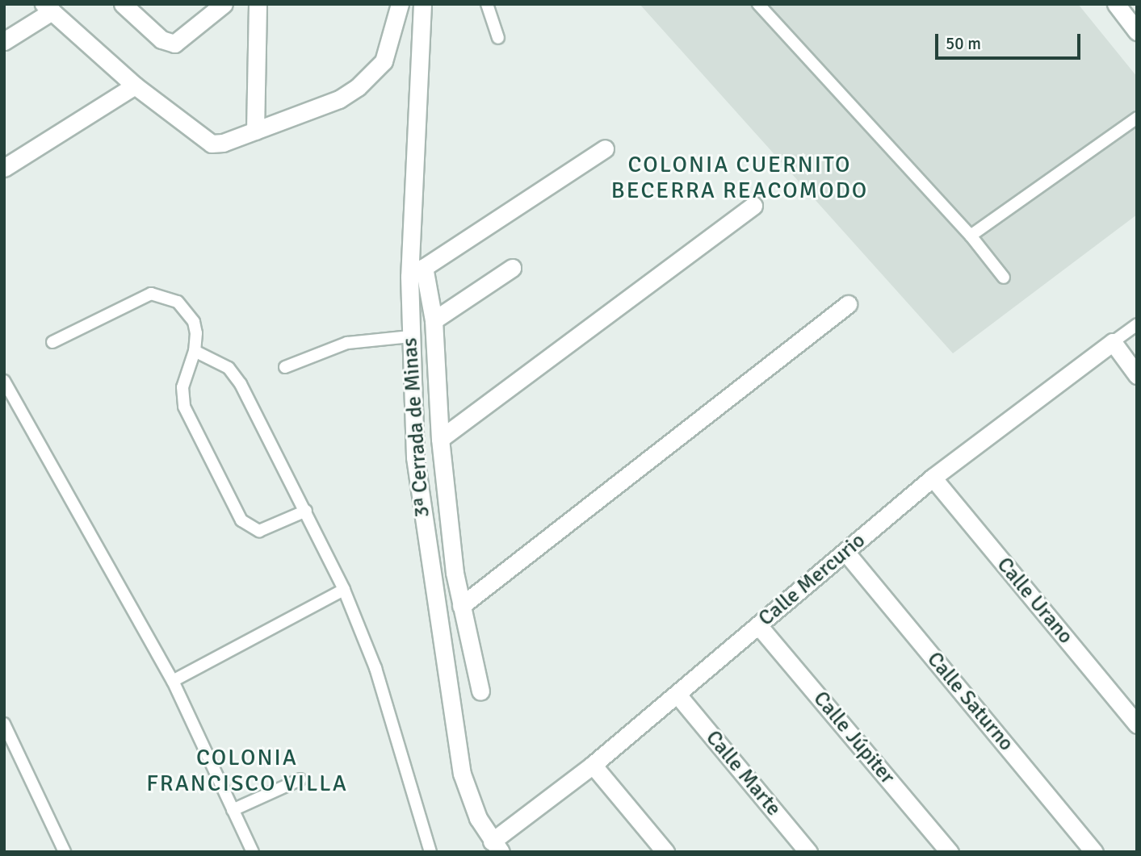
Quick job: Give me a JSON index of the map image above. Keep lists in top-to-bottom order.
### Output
{
  "streets": {
    "street": [
      "3ª Cerrada de Minas",
      "Calle Mercurio",
      "Calle Urano",
      "Calle Saturno",
      "Calle Júpiter",
      "Calle Marte"
    ]
  },
  "crossings": [
    ["3ª Cerrada de Minas", "Calle Mercurio"],
    ["Calle Mercurio", "Calle Urano"],
    ["Calle Mercurio", "Calle Saturno"],
    ["Calle Mercurio", "Calle Júpiter"],
    ["Calle Mercurio", "Calle Marte"]
  ],
  "districts": ["COLONIA CUERNITO BECERRA REACOMODO", "COLONIA FRANCISCO VILLA"],
  "scale_bar": "50 m"
}
